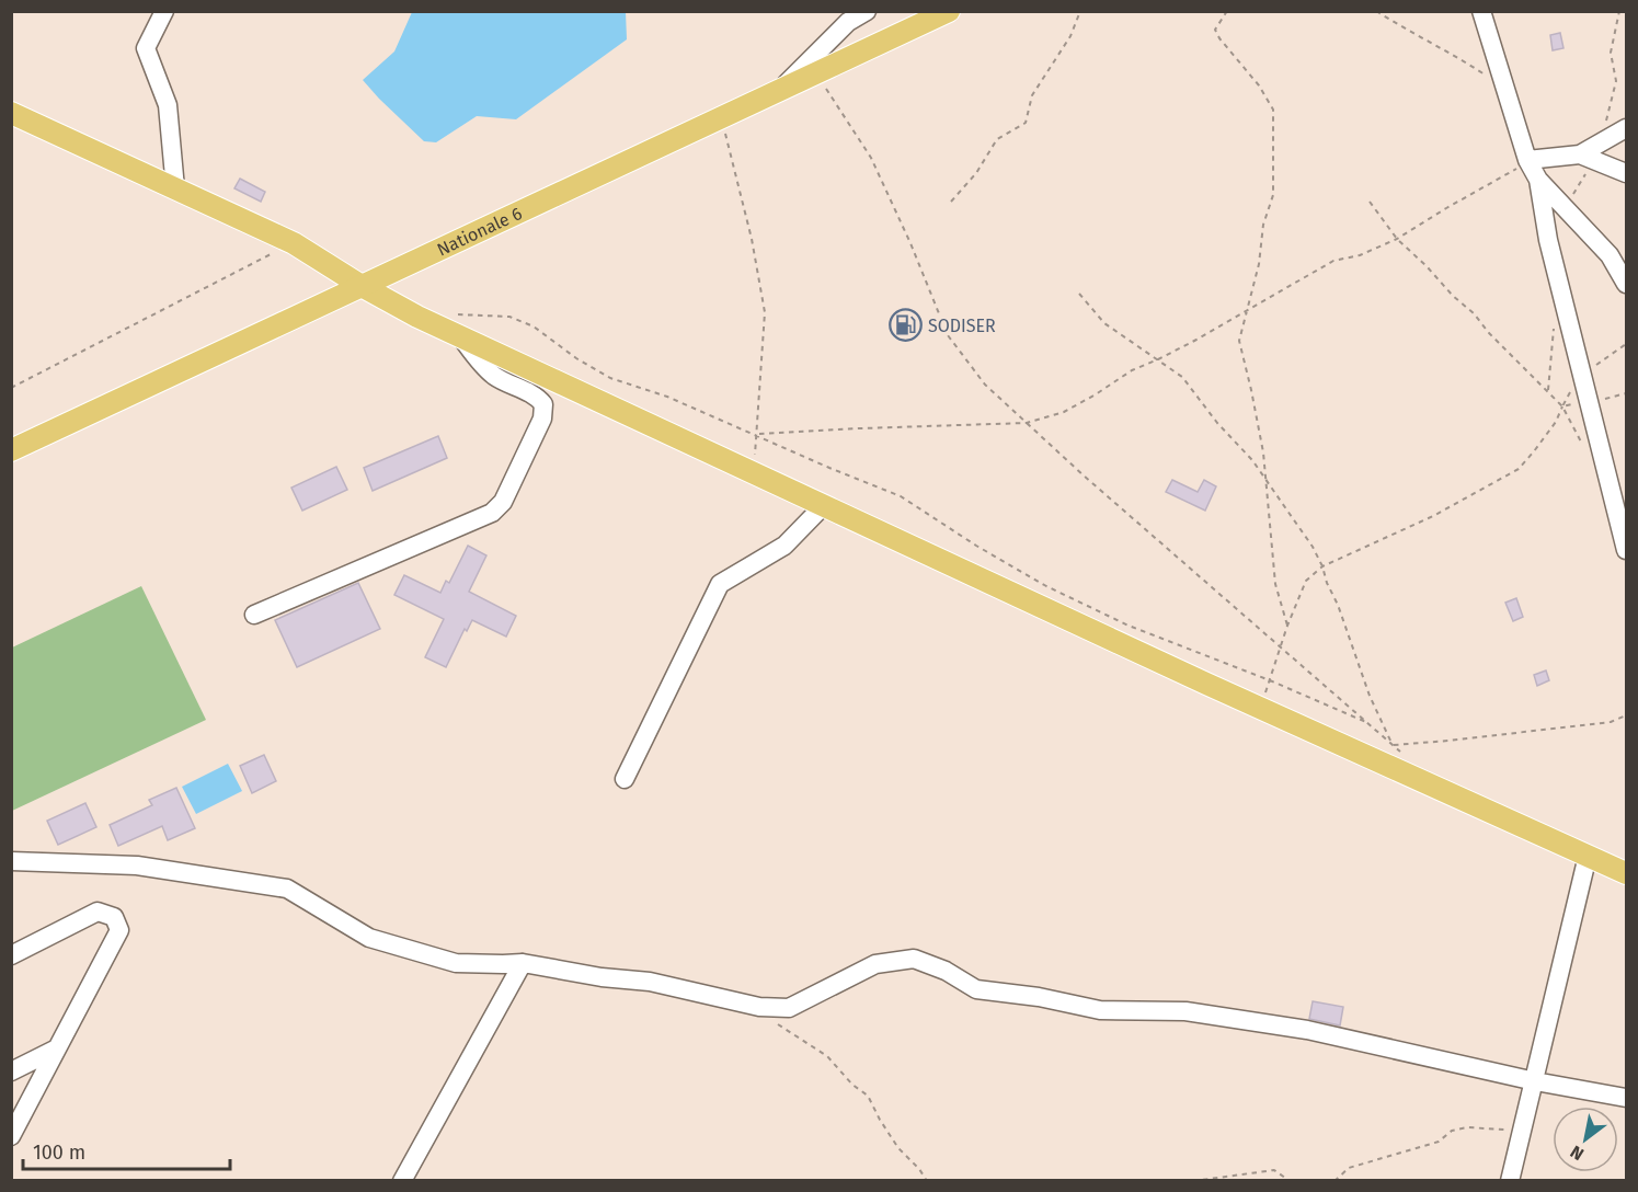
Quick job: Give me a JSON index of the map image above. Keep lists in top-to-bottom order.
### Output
{
  "streets": {
    "main road": ["Nationale 6"]
  },
  "places": {
    "fuel station": ["SODISER"]
  },
  "scale_bar": "100 m",
  "north": "bottom left"
}
